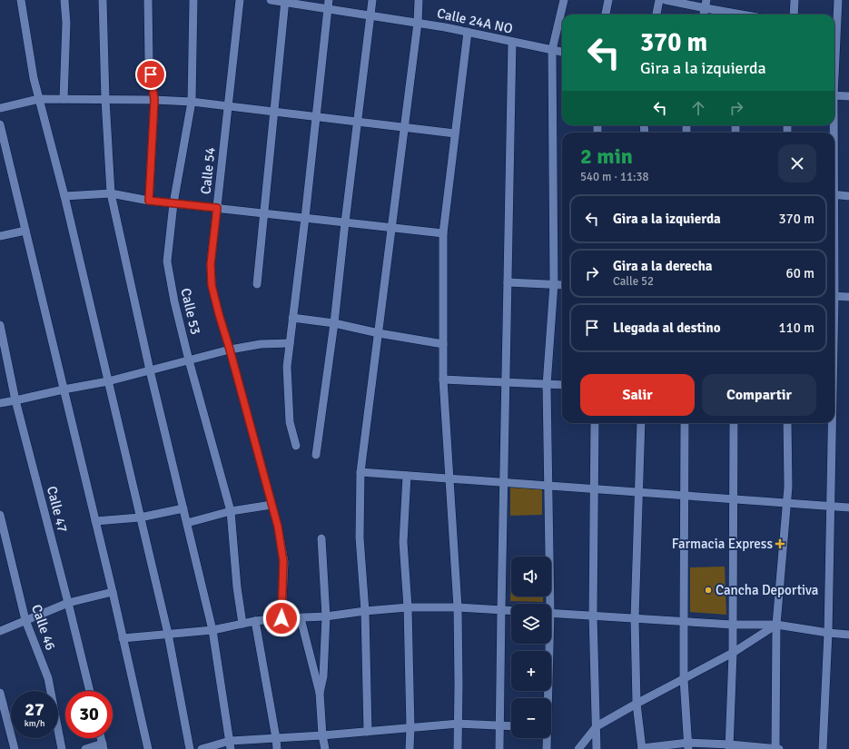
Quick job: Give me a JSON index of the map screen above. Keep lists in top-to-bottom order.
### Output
{
  "streets": {
    "street": [
      "Calle 24A NO",
      "Calle 54",
      "Calle 53",
      "Calle 47",
      "Calle 46"
    ]
  },
  "places": {
    "health": ["Farmacia Express"],
    "other": ["Cancha Deportiva"]
  },
  "page": {
    "turn": ["370 m", "Gira a la izquierda"],
    "heading": ["2 min", "540 m · 11:38"],
    "list": [
      {
        "name": "Gira a la izquierda",
        "value": "370 m"
      },
      {
        "name": "Gira a la derecha",
        "note": "Calle 52",
        "value": "60 m"
      },
      {
        "name": "Llegada al destino",
        "value": "110 m"
      }
    ],
    "buttons": ["Salir", "Compartir"],
    "map_buttons": ["+", "−"],
    "speed": "27 km/h",
    "limit": "30"
  }
}
